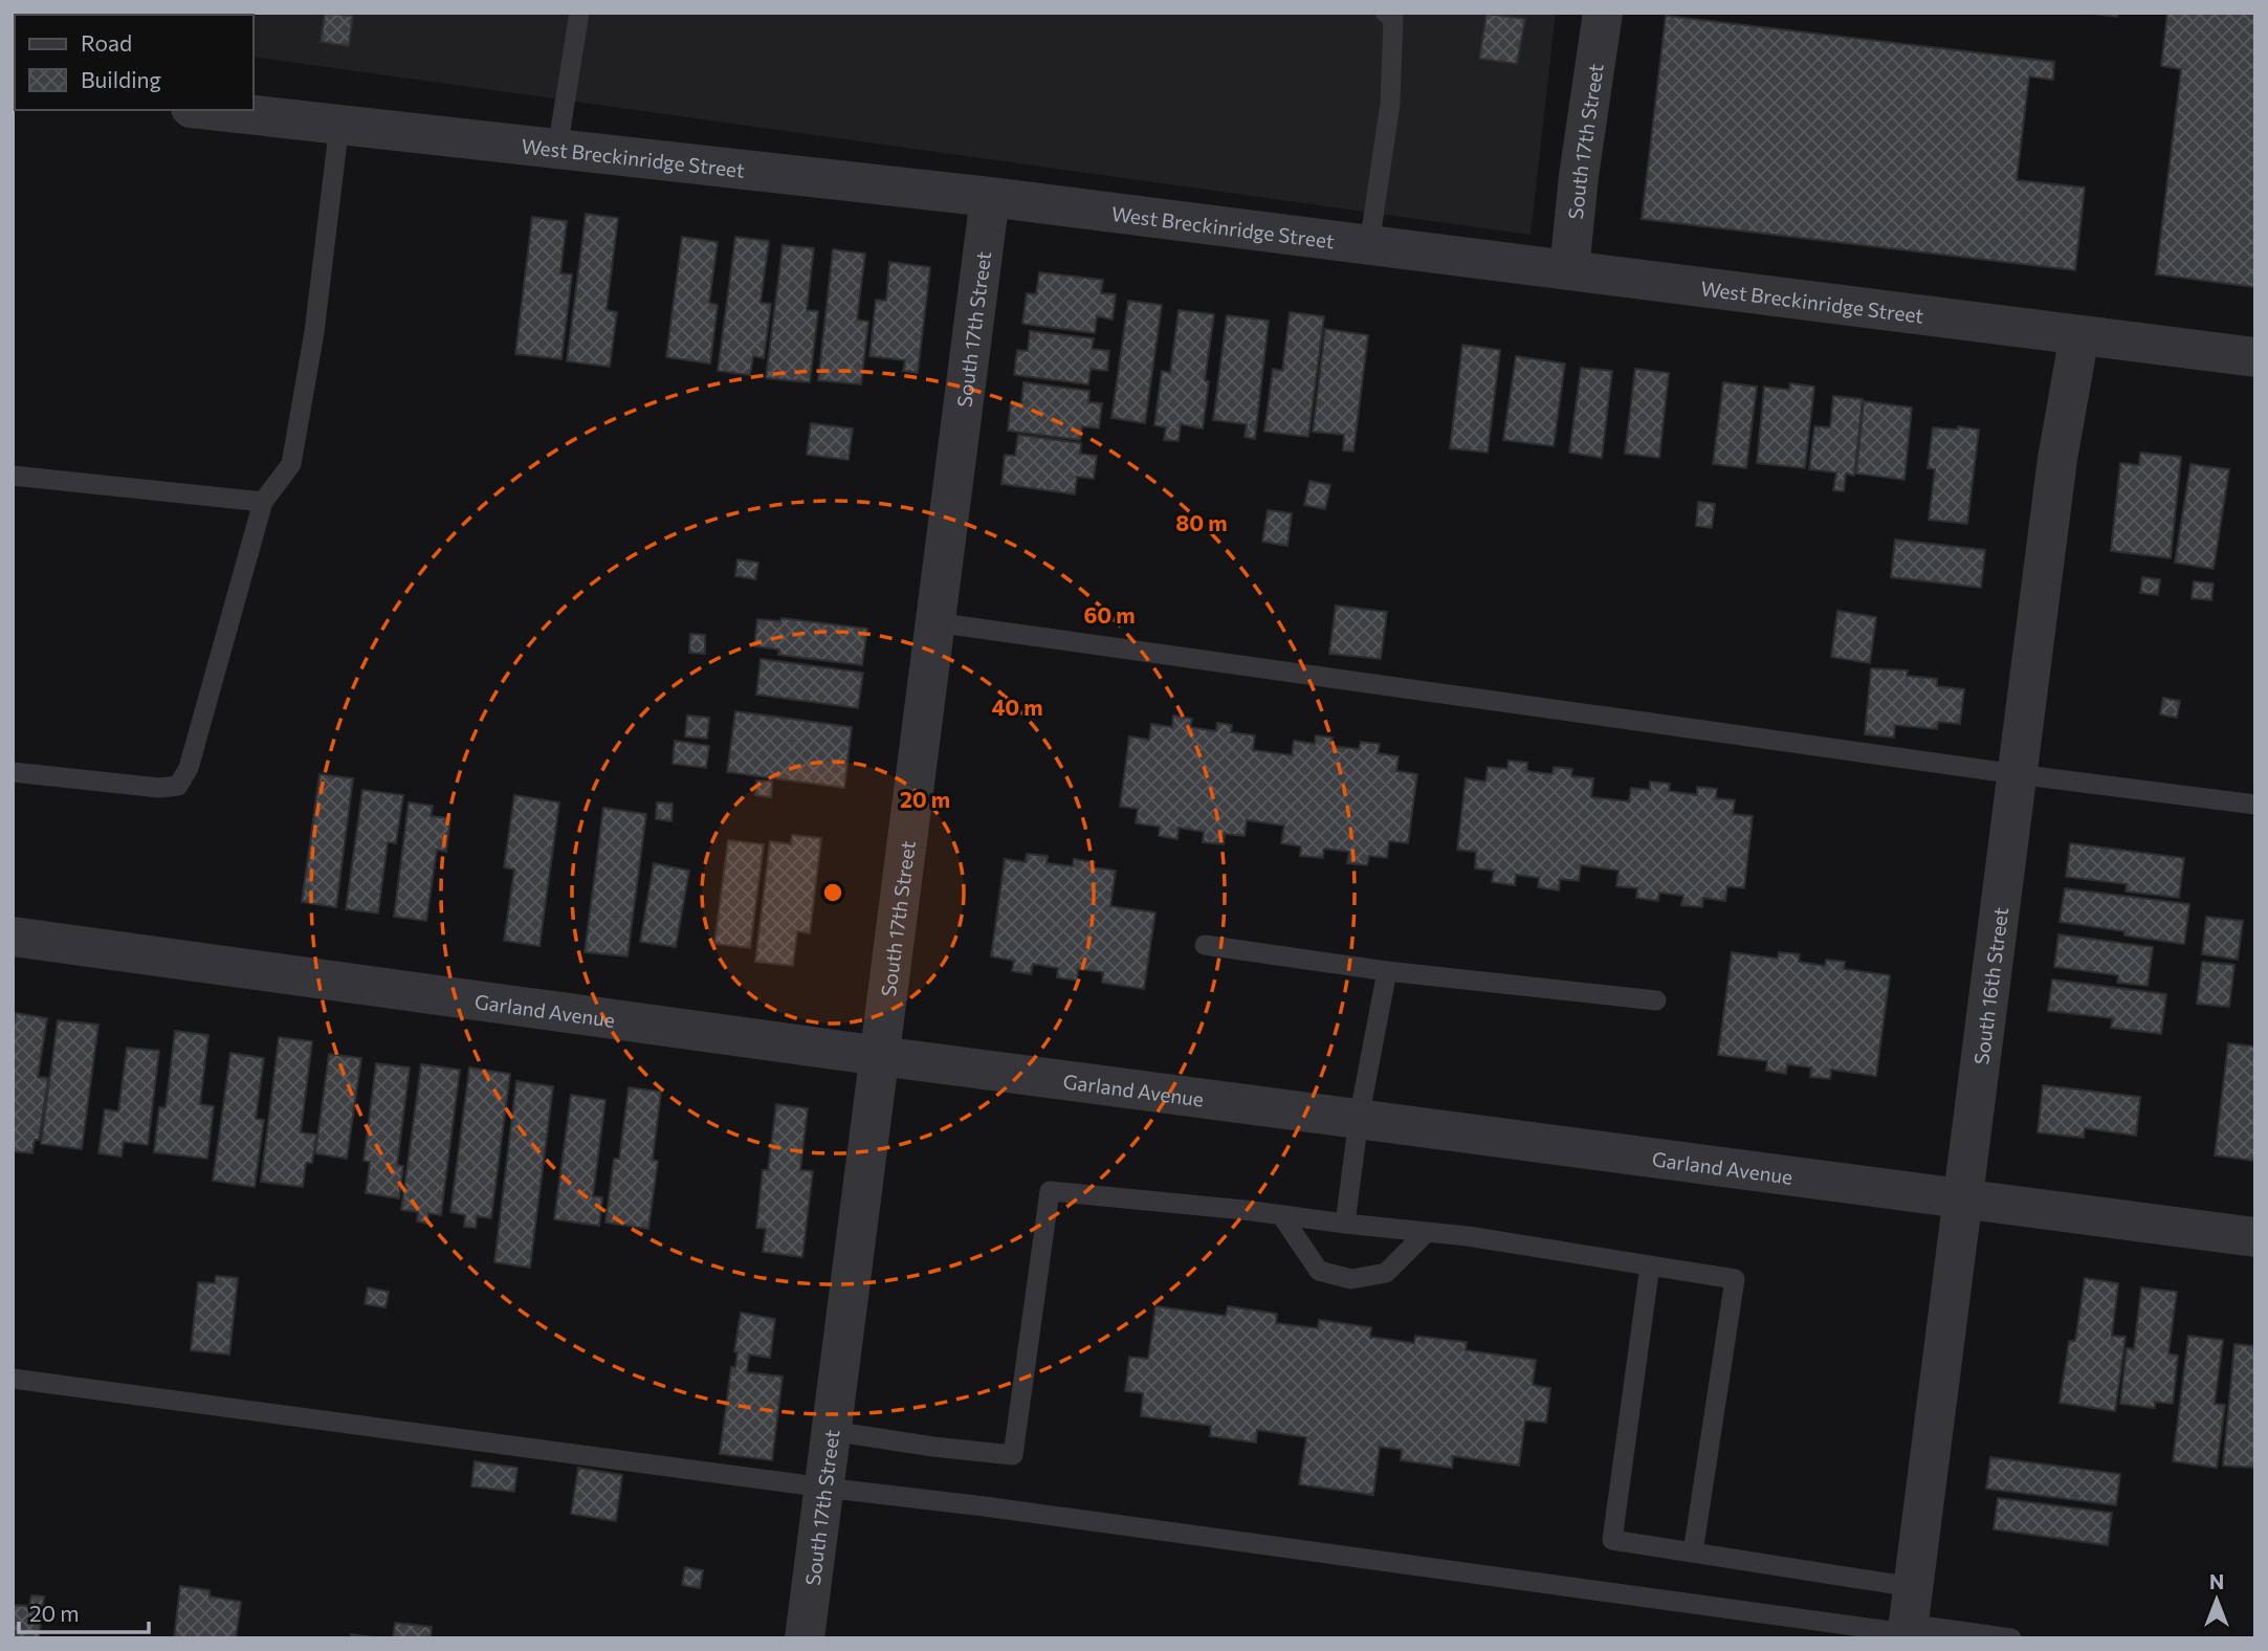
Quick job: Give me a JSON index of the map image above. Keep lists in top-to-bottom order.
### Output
{
  "streets": {
    "street": [
      "South 17th Street",
      "West Breckinridge Street",
      "South 16th Street",
      "Garland Avenue"
    ]
  },
  "crossings": [
    ["South 17th Street", "West Breckinridge Street"],
    ["South 17th Street", "Garland Avenue"],
    ["West Breckinridge Street", "South 16th Street"],
    ["South 16th Street", "Garland Avenue"]
  ],
  "legend": ["Road", "Building"],
  "scale_bar": "20 m",
  "north": "top",
  "rings": [
    "80 m",
    "60 m",
    "40 m",
    "20 m"
  ]
}
